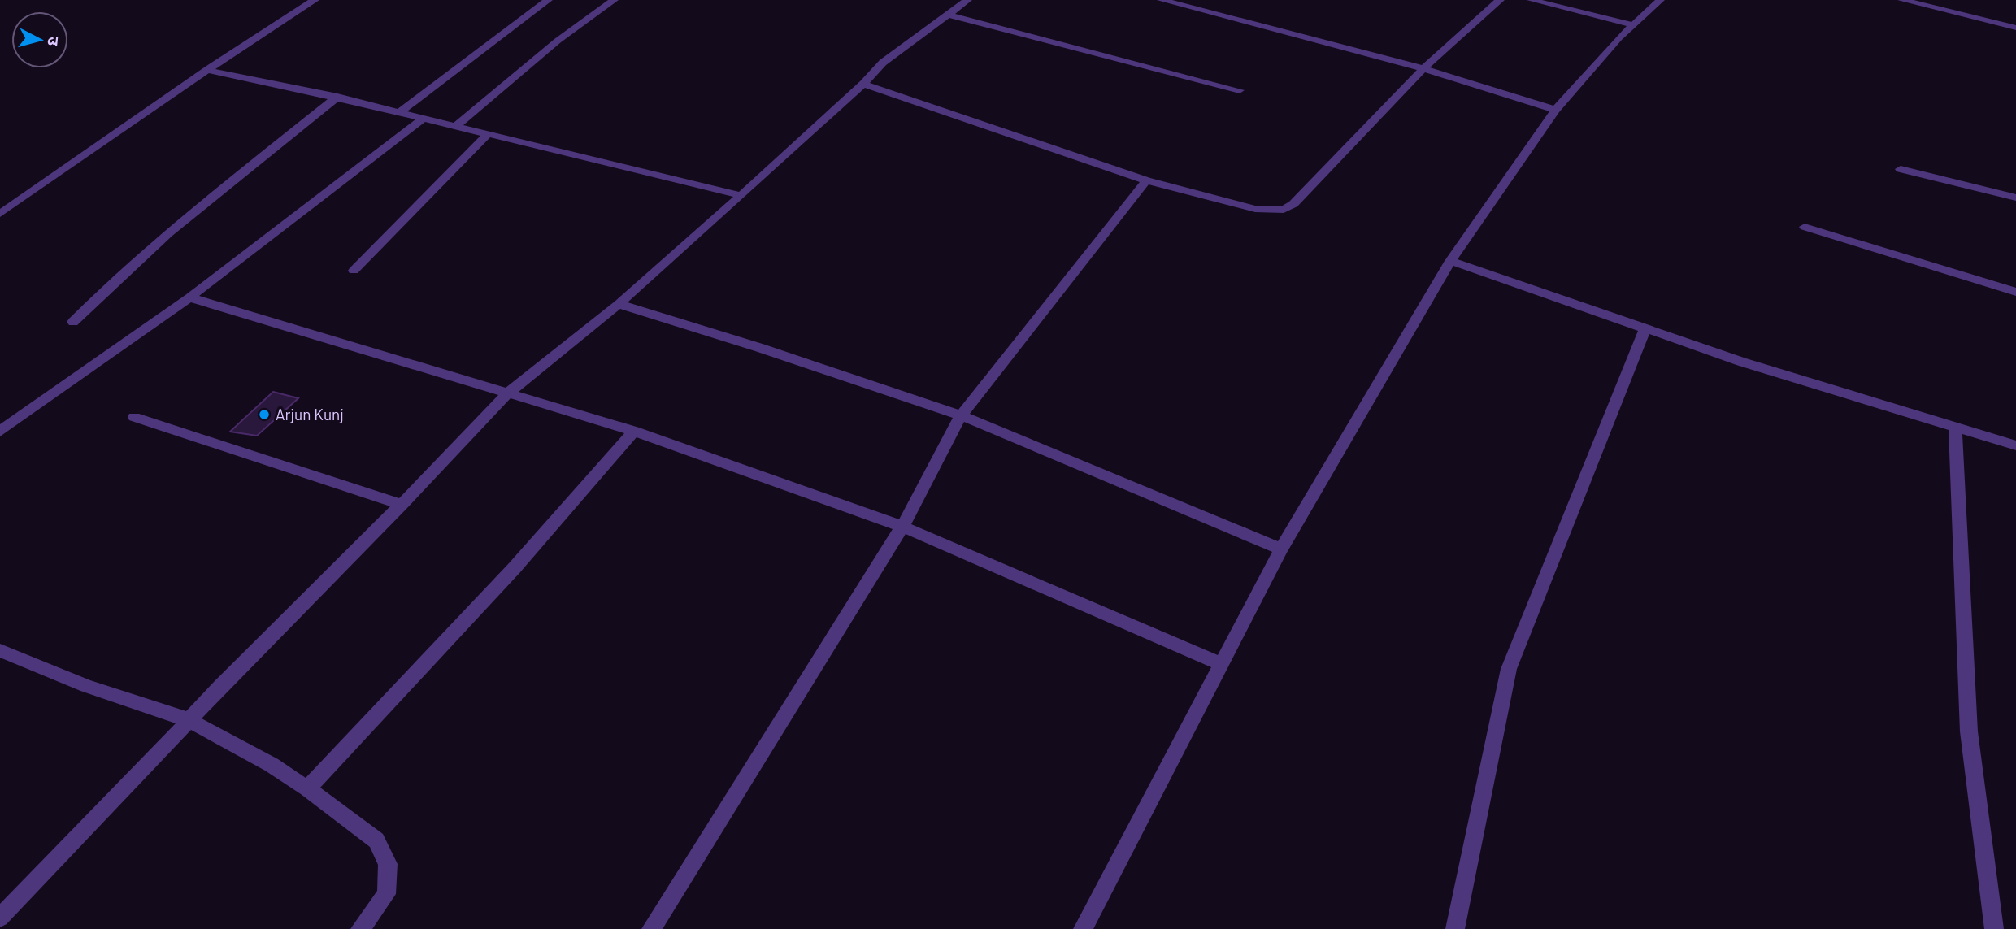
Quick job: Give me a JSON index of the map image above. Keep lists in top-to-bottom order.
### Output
{
  "places": ["Arjun Kunj"],
  "north": "right"
}
